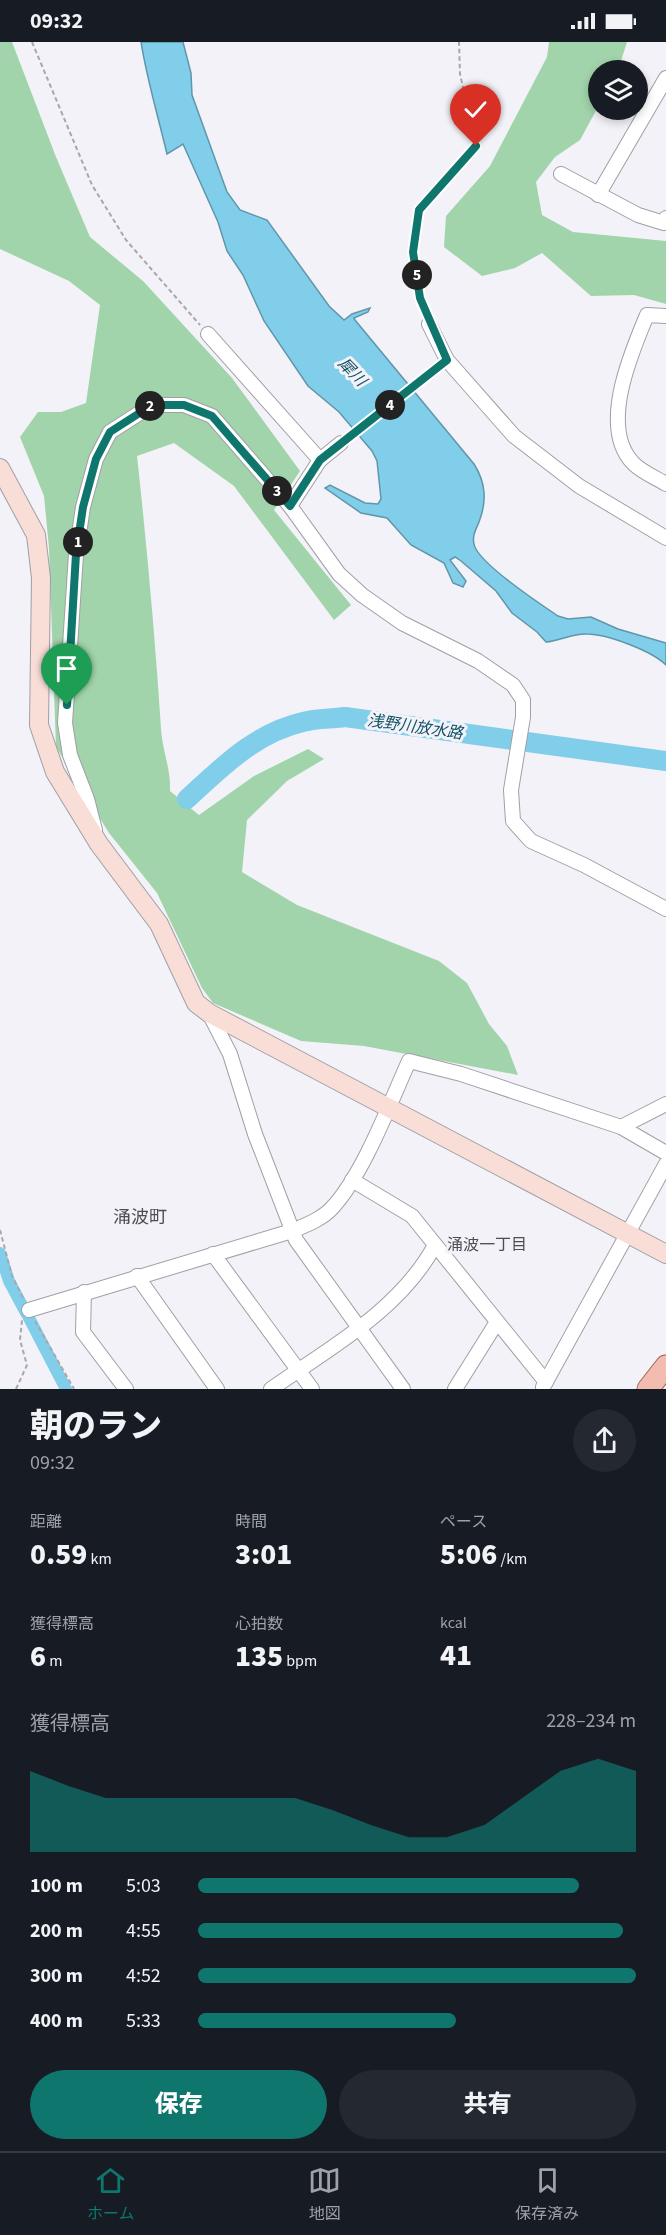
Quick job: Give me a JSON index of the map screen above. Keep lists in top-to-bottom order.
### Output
{
  "districts": ["涌波町", "涌波一丁目"],
  "water": ["犀川", "浅野川放水路"],
  "page": {
    "status": "09:32",
    "pins": [
      "5",
      "4",
      "2",
      "3",
      "1"
    ],
    "heading": ["朝のラン", "09:32"],
    "stats": [
      ["距離", "0.59 km"],
      ["時間", "3:01"],
      ["ペース", "5:06 /km"],
      ["獲得標高", "6 m"],
      ["心拍数", "135 bpm"],
      ["kcal", "41"]
    ],
    "chart": ["獲得標高", "228–234 m"],
    "list": [
      {
        "name": "100 m",
        "note": "5:03"
      },
      {
        "name": "200 m",
        "note": "4:55"
      },
      {
        "name": "300 m",
        "note": "4:52"
      },
      {
        "name": "400 m",
        "note": "5:33"
      }
    ],
    "buttons": ["保存", "共有"],
    "tabs": ["ホーム", "地図", "保存済み"]
  }
}
